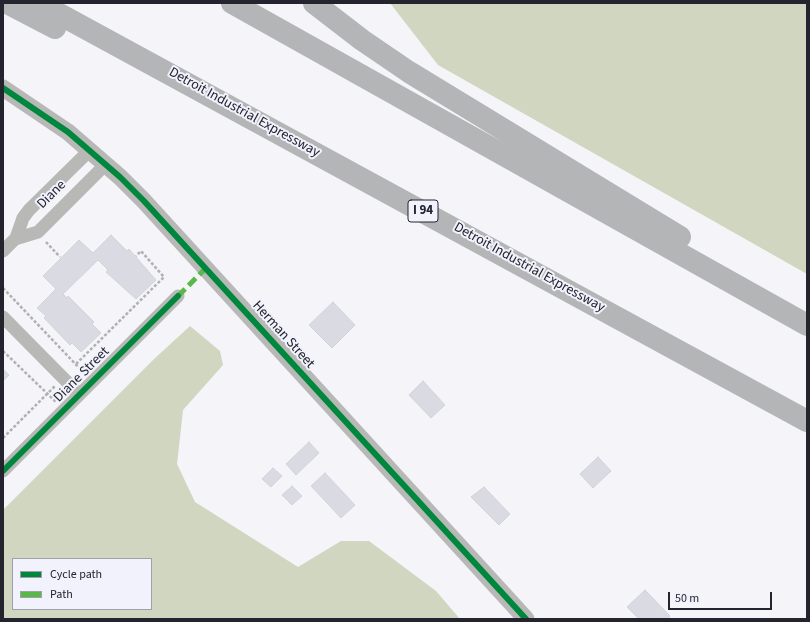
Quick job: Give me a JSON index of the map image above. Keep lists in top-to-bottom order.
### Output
{
  "streets": {
    "highway": ["Detroit Industrial Expressway", "I 94"],
    "street": ["Diane", "Herman Street", "Diane Street"]
  },
  "crossings": [
    ["Diane", "Herman Street"]
  ],
  "legend": ["Cycle path", "Path"],
  "scale_bar": "50 m"
}
